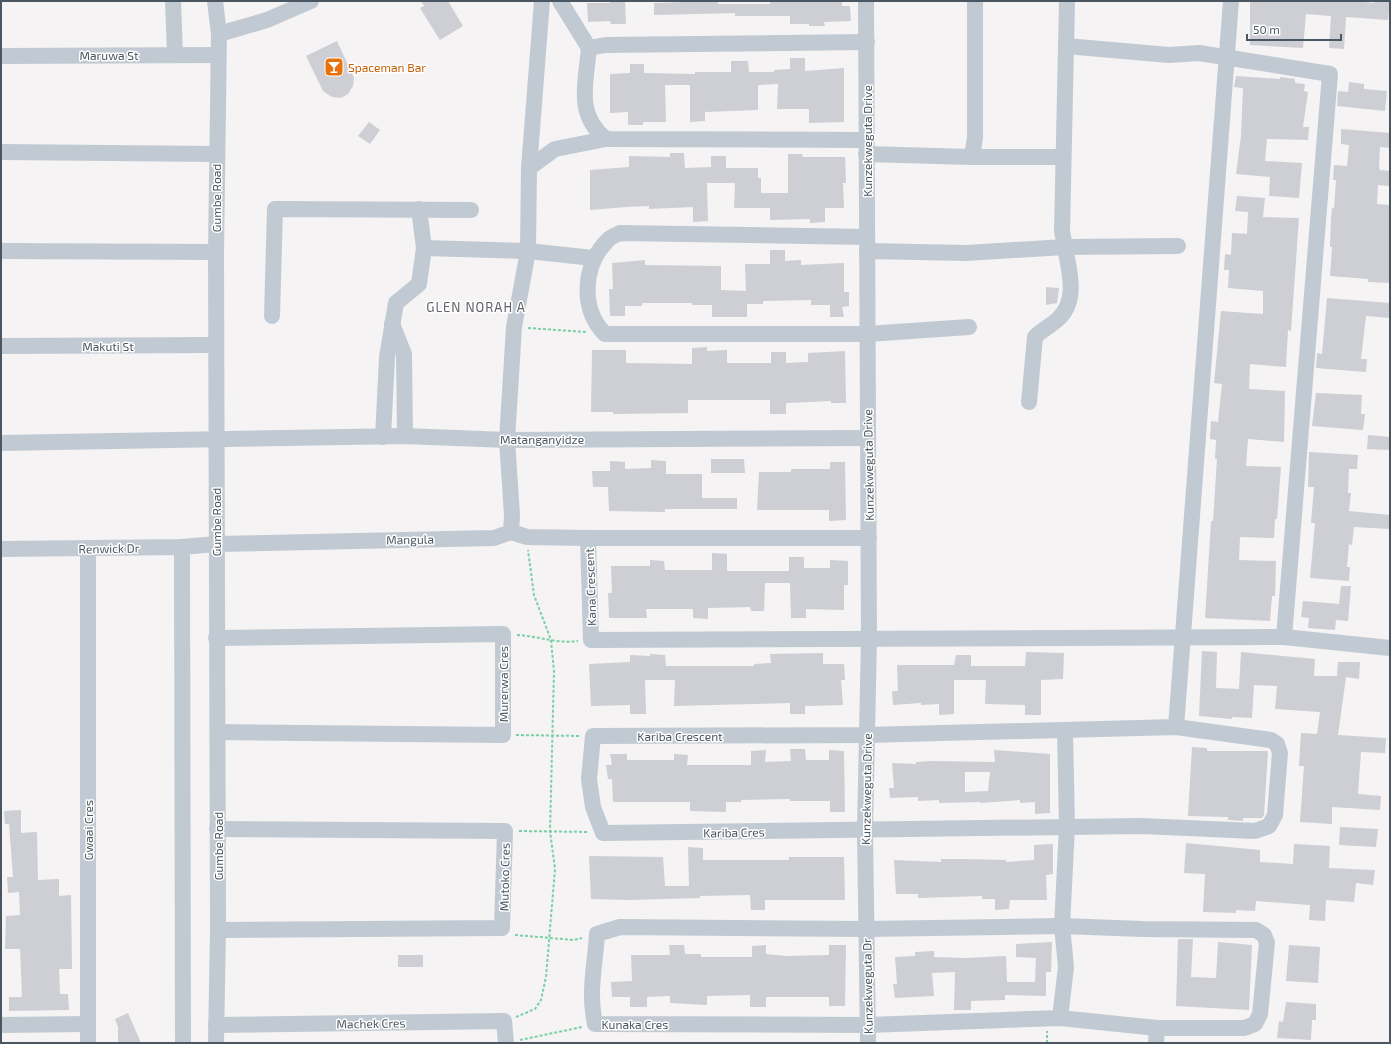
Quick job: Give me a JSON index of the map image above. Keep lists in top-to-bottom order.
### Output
{
  "streets": {
    "street": [
      "Maruwa St",
      "Kunzekweguta Drive",
      "Gumbe Road",
      "Makuti St",
      "Matanganyidze",
      "Mangula",
      "Renwick Dr",
      "Kana Crescent",
      "Murerwa Cres",
      "Kariba Crescent",
      "Gwaai Cres",
      "Kariba Cres",
      "Mutoko Cres",
      "Kunzekweguta Dr",
      "Machek Cres",
      "Kunaka Cres"
    ]
  },
  "crossings": [
    ["Maruwa St", "Gumbe Road"],
    ["Kunzekweguta Drive", "Matanganyidze"],
    ["Kunzekweguta Drive", "Kana Crescent"],
    ["Kunzekweguta Drive", "Kariba Crescent"],
    ["Kunzekweguta Drive", "Kariba Cres"],
    ["Kunzekweguta Drive", "Kunzekweguta Dr"],
    ["Kunzekweguta Drive", "Kunaka Cres"],
    ["Gumbe Road", "Makuti St"],
    ["Gumbe Road", "Matanganyidze"],
    ["Gumbe Road", "Mangula"],
    ["Gumbe Road", "Renwick Dr"],
    ["Gumbe Road", "Murerwa Cres"],
    ["Gumbe Road", "Mutoko Cres"],
    ["Gumbe Road", "Machek Cres"],
    ["Mangula", "Renwick Dr"],
    ["Renwick Dr", "Gwaai Cres"],
    ["Kariba Crescent", "Kariba Cres"],
    ["Kunzekweguta Dr", "Kunaka Cres"]
  ],
  "districts": ["GLEN NORAH A"],
  "places": {
    "bar": ["Spaceman Bar"]
  },
  "scale_bar": "50 m"
}
